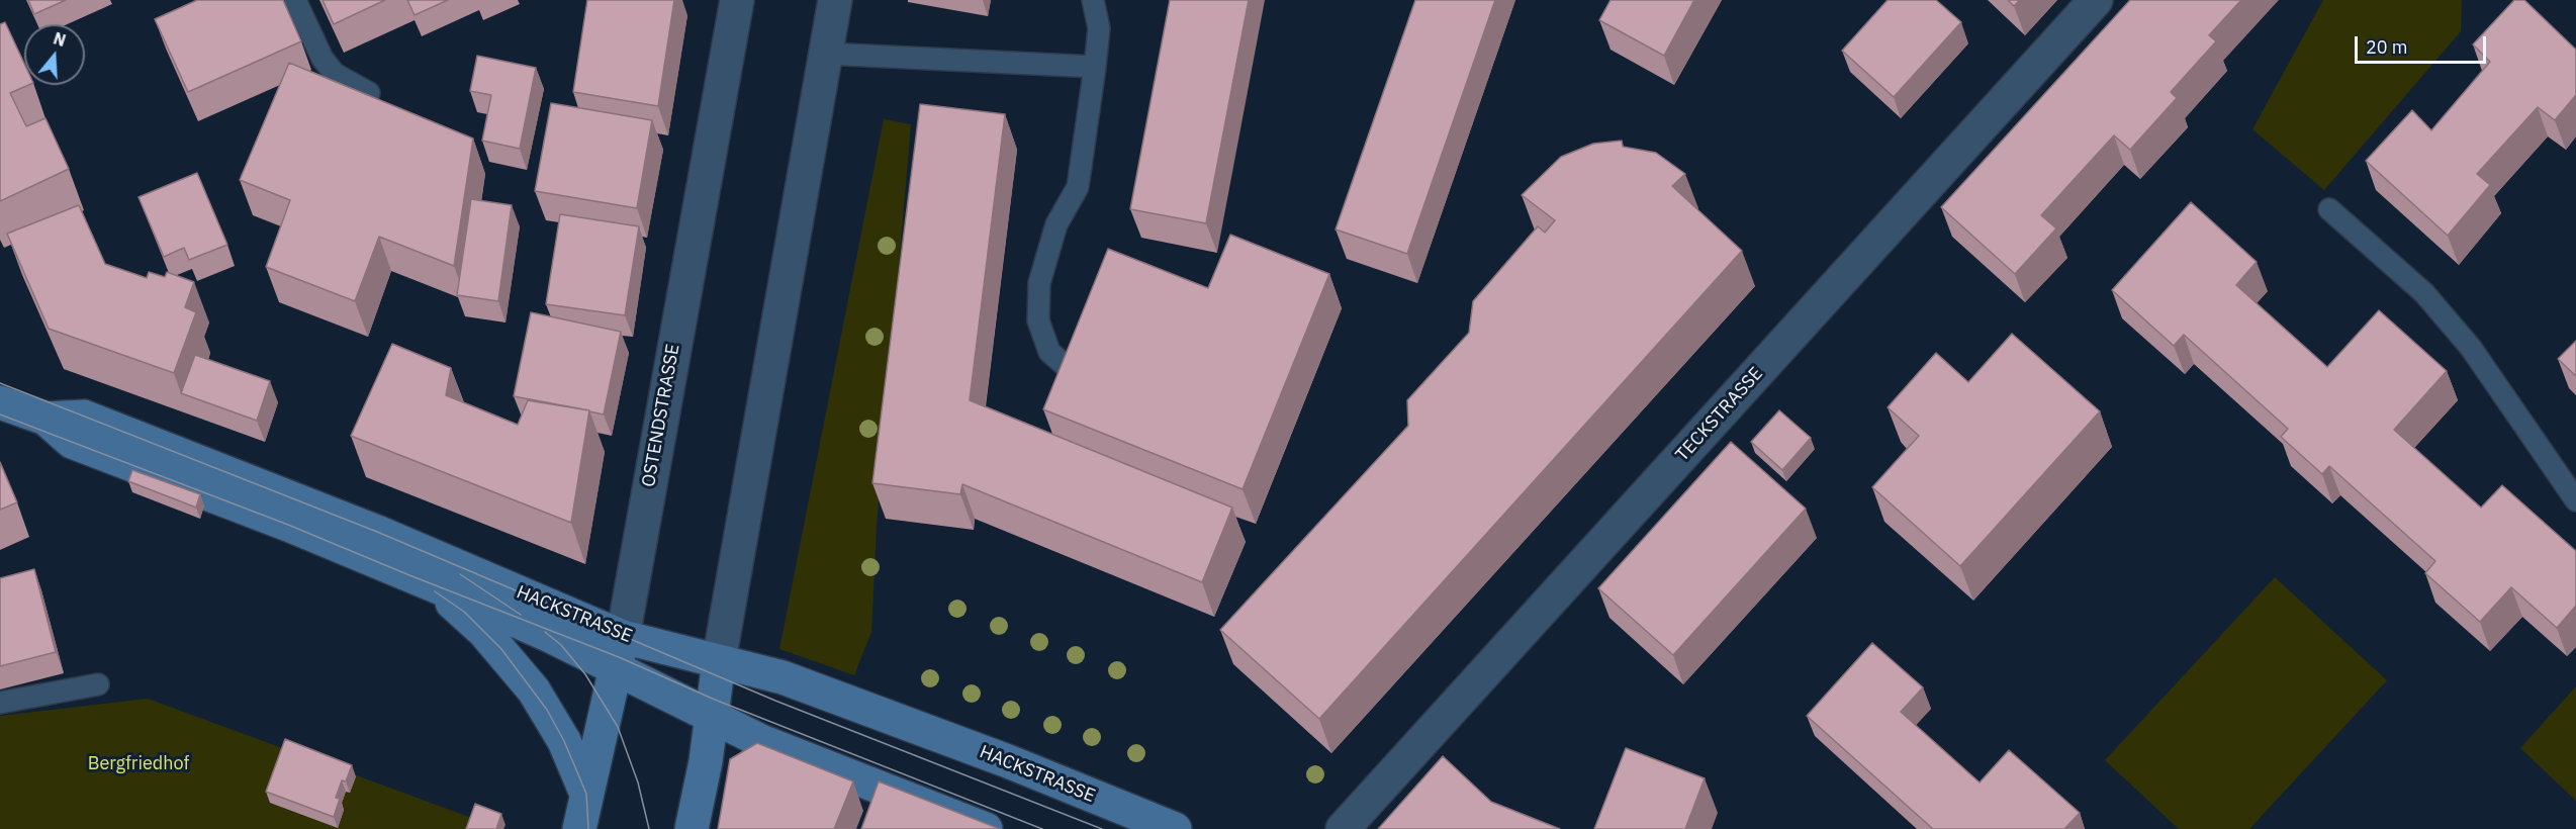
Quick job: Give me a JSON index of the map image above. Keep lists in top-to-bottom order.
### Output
{
  "streets": {
    "main road": ["OSTENDSTRASSE", "HACKSTRASSE"],
    "street": ["TECKSTRASSE"]
  },
  "crossings": [
    ["OSTENDSTRASSE", "HACKSTRASSE"]
  ],
  "parks": ["Bergfriedhof"],
  "scale_bar": "20 m",
  "north": "top"
}
